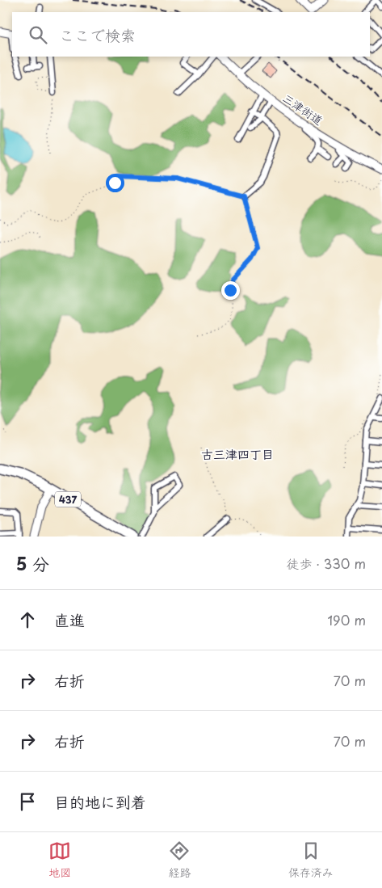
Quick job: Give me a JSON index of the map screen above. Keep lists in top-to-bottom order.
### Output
{
  "streets": {
    "highway": ["437"],
    "street": ["三津街道"]
  },
  "districts": ["古三津四丁目"],
  "page": {
    "search": "ここで検索",
    "heading": ["5 分", "徒歩 · 330 m"],
    "list": [
      ["直進", "190 m"],
      ["右折", "70 m"],
      ["右折", "70 m"],
      "目的地に到着"
    ],
    "nav": ["地図", "経路", "保存済み"]
  }
}
